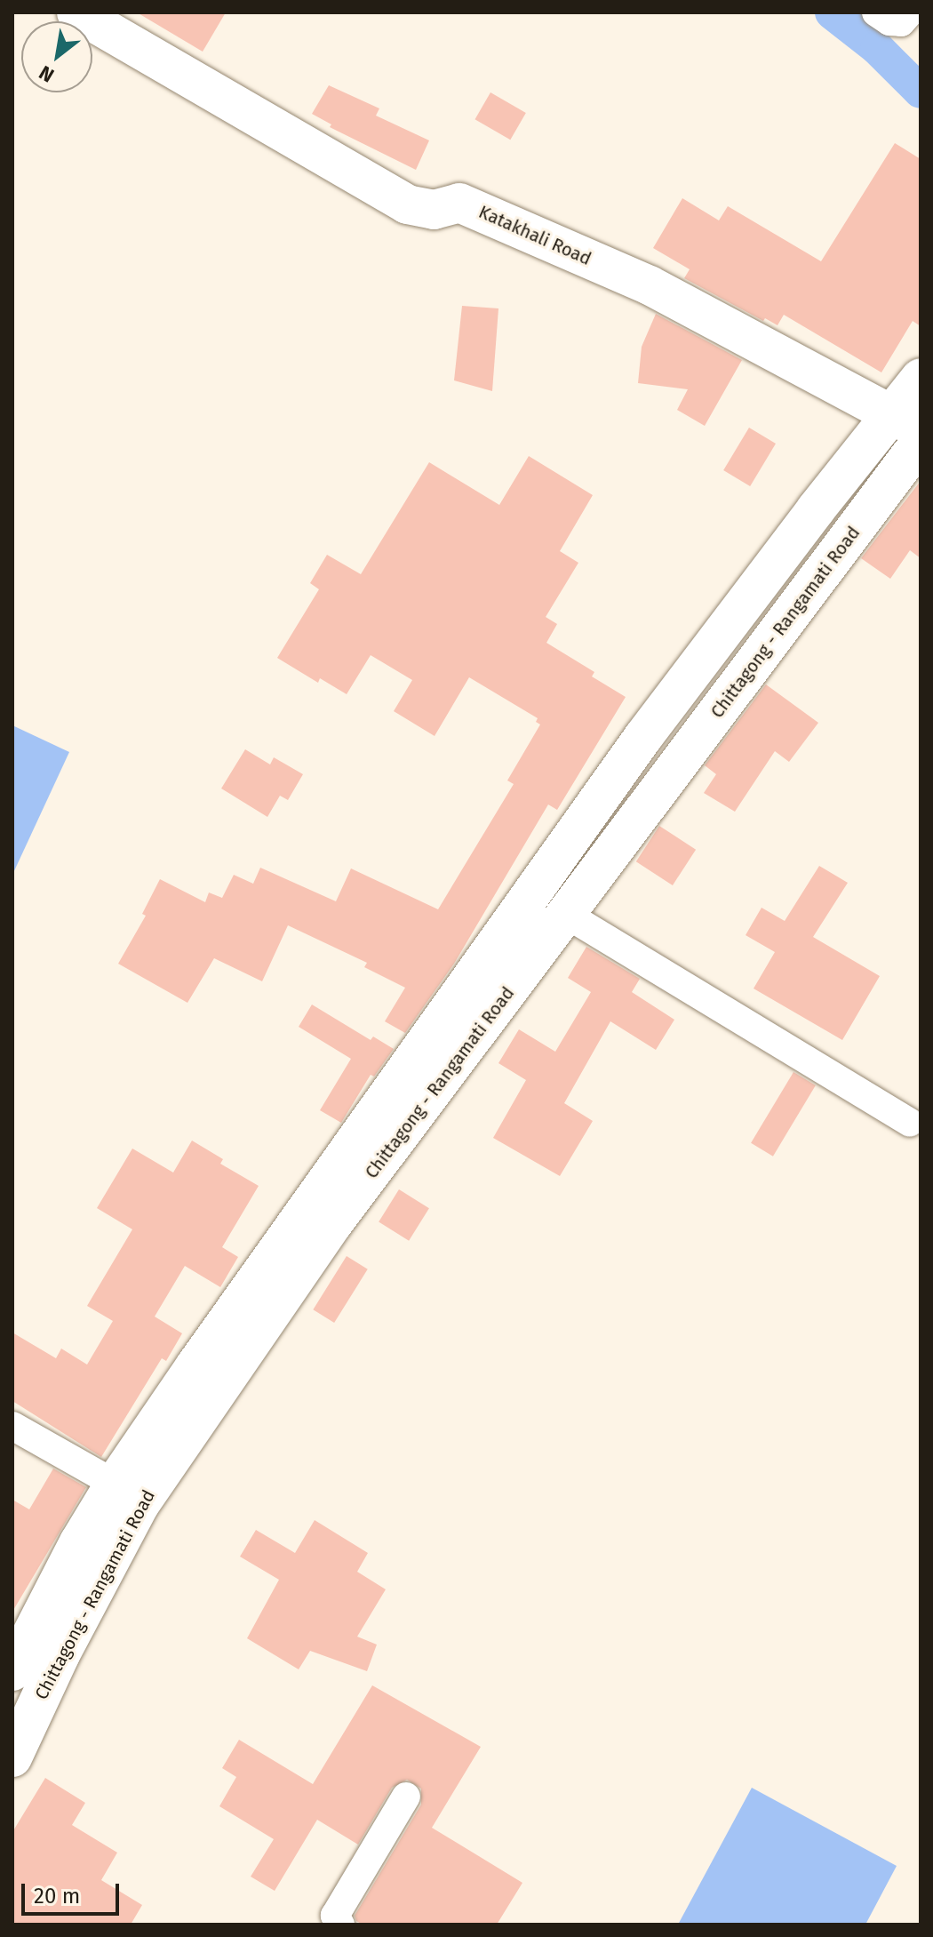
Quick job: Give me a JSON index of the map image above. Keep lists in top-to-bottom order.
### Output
{
  "streets": {
    "main road": ["Katakhali Road", "Chittagong - Rangamati Road"]
  },
  "crossings": [
    ["Katakhali Road", "Chittagong - Rangamati Road"]
  ],
  "scale_bar": "20 m",
  "north": "bottom left"
}
